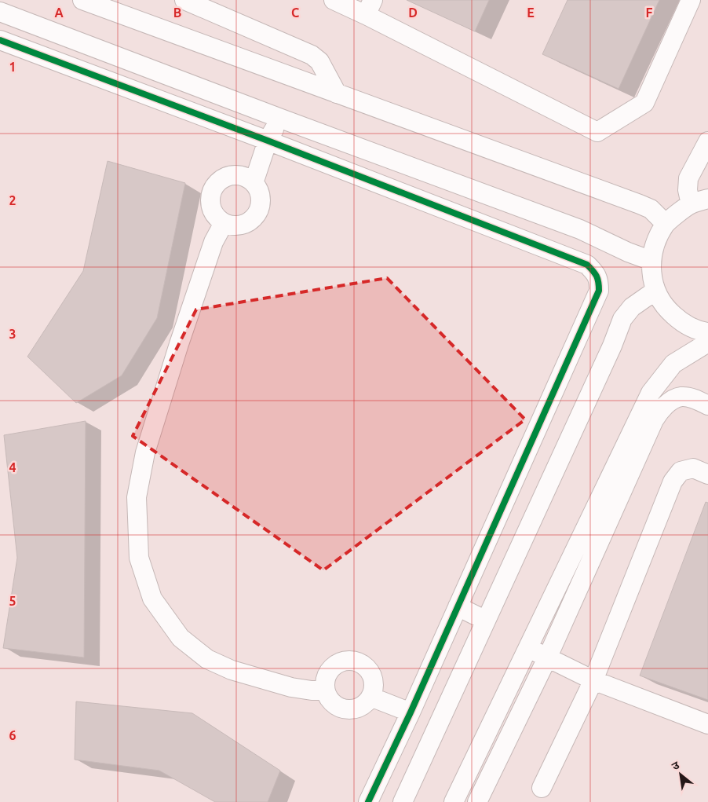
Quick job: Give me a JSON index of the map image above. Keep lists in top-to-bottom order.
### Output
{
  "north": "top left",
  "grid": {
    "columns": [
      "A",
      "B",
      "C",
      "D",
      "E",
      "F"
    ],
    "rows": [
      "1",
      "2",
      "3",
      "4",
      "5",
      "6"
    ]
  }
}
